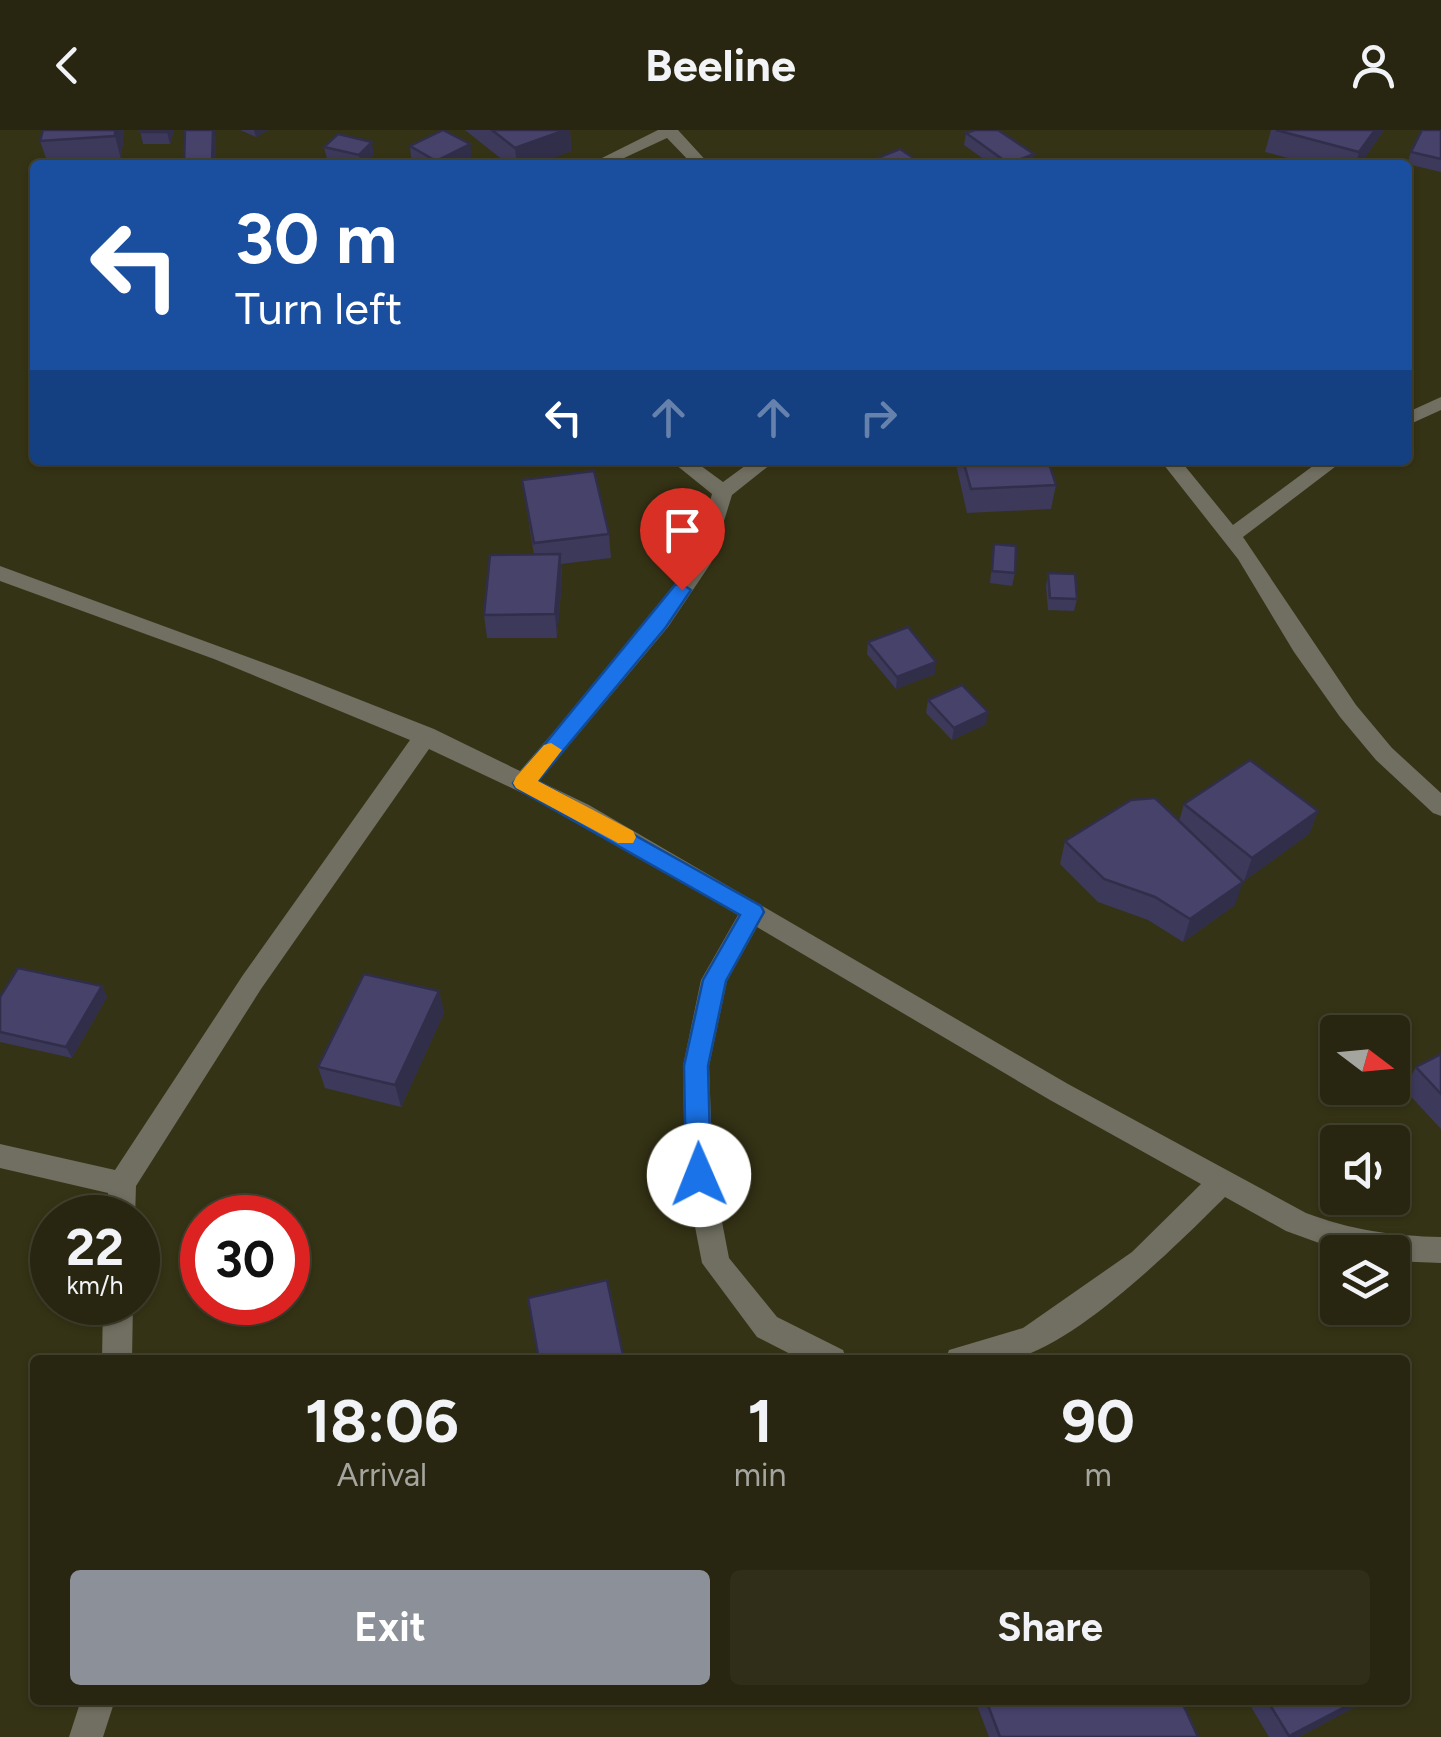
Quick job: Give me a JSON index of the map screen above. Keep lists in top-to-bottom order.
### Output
{
  "north": "right",
  "page": {
    "header": "Beeline",
    "turn": ["30 m", "Turn left"],
    "speed": "22 km/h",
    "limit": "30",
    "eta": [
      "18:06",
      "Arrival",
      "1",
      "min",
      "90",
      "m"
    ],
    "buttons": ["Exit", "Share"]
  }
}
